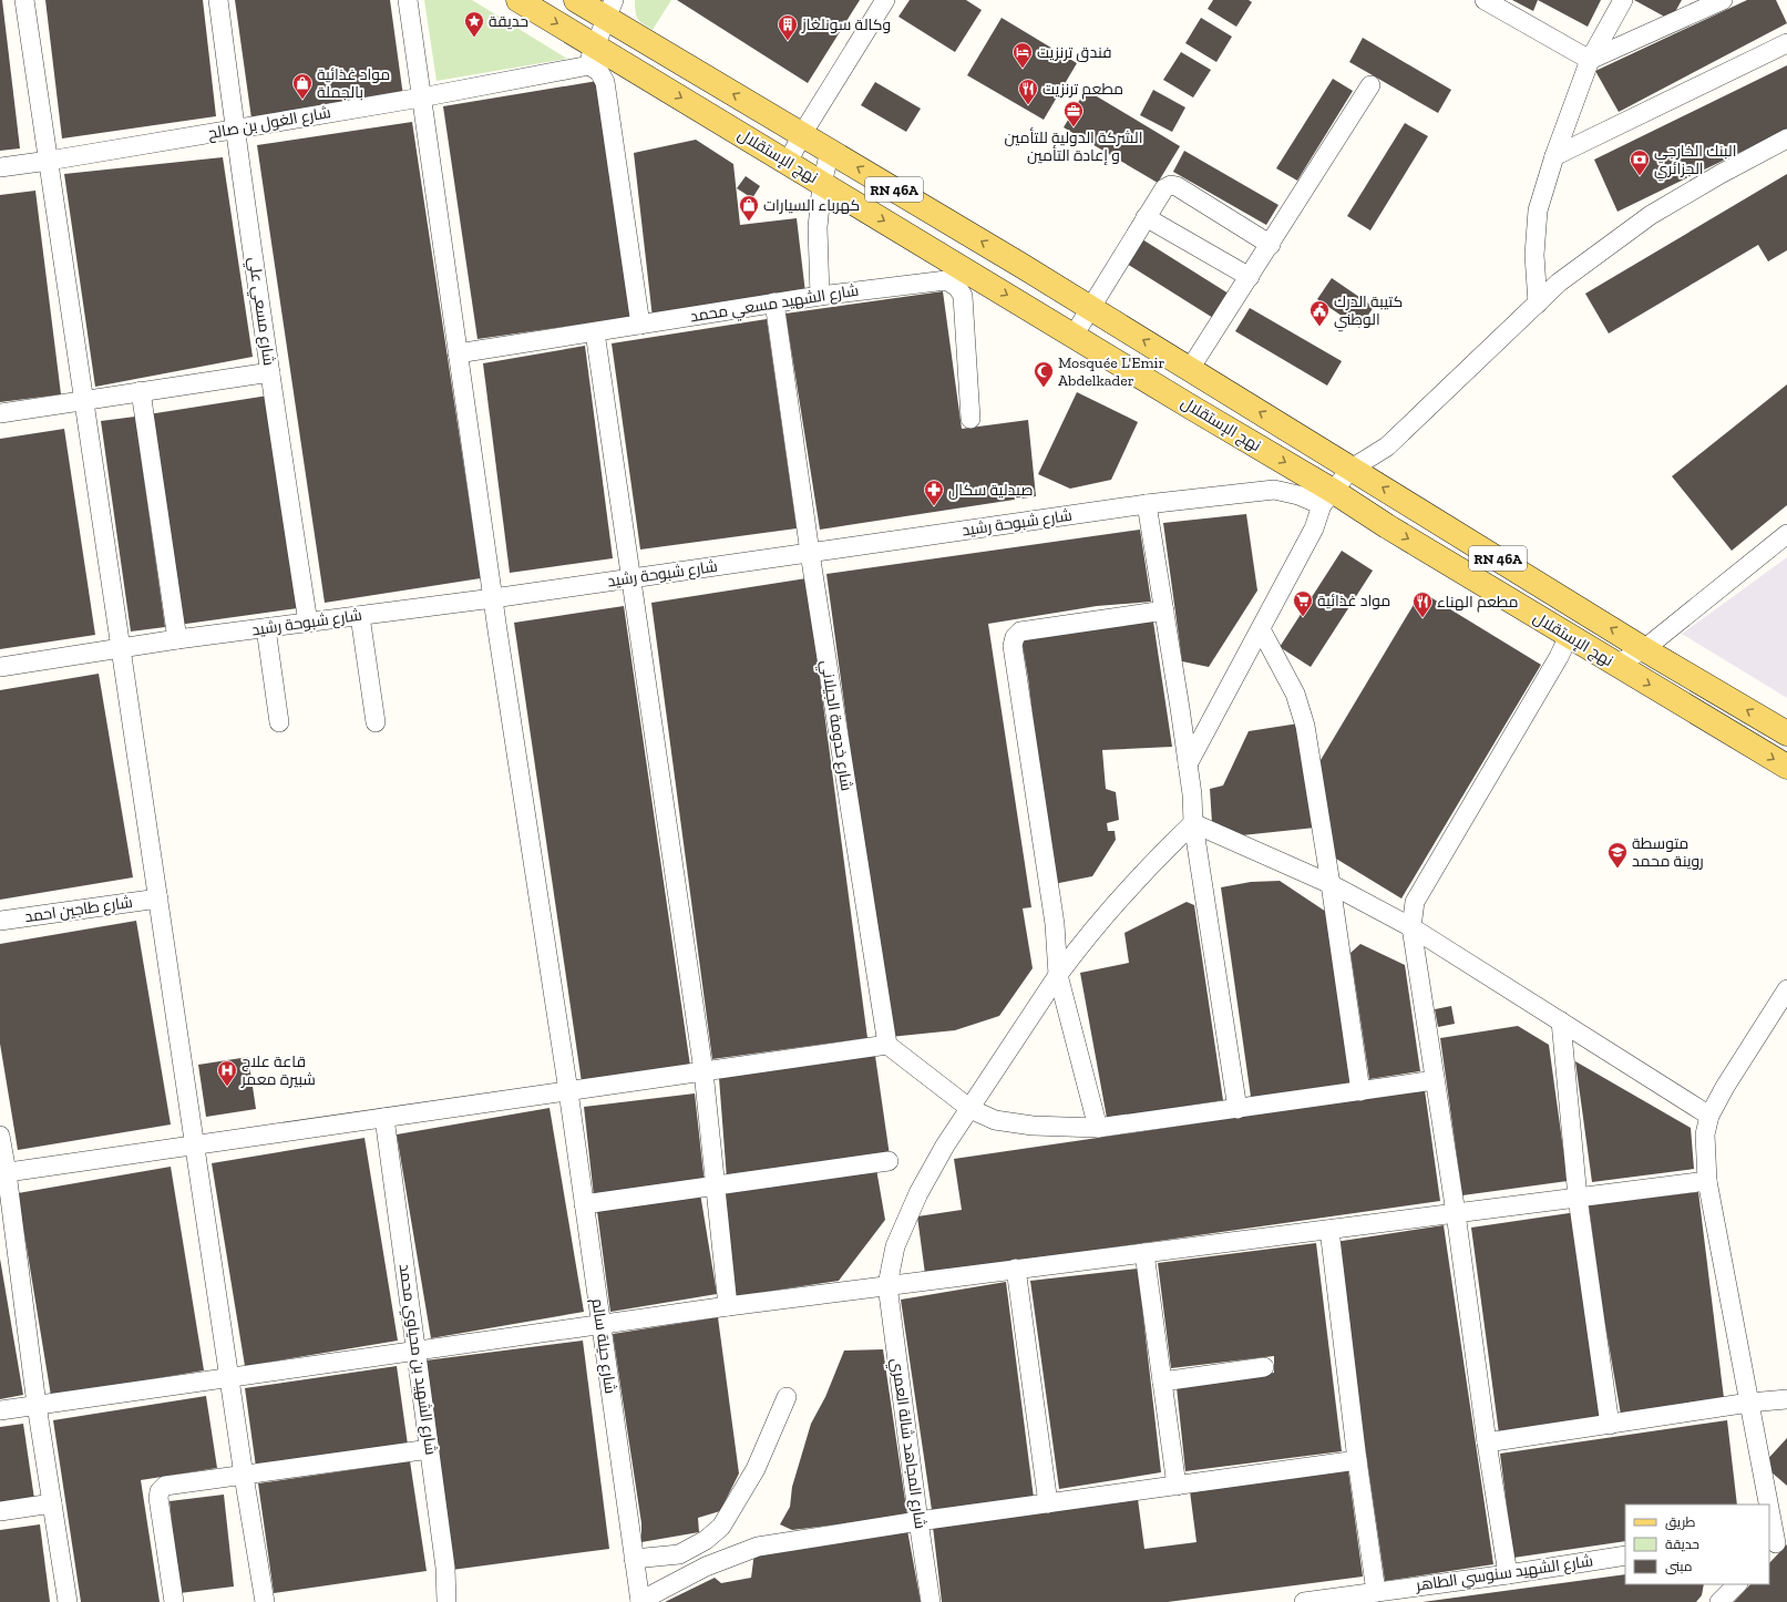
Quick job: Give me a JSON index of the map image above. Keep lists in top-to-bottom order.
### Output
{
  "streets": {
    "main road": ["نهج الإستقلال", "RN 46A"],
    "street": [
      "شارع الغول بن صالح",
      "شارع الشهيد مسعي محمد",
      "شارع مسعي علي",
      "شارع شبوحة رشيد",
      "شارع خدومة الجيلاني",
      "شارع طاجين احمد",
      "شارع حيلة سالم",
      "شارع الشهيد بن محياوي محمد",
      "شارع المجاهد شالة العمري",
      "شارع الشهيد سنوسي الطاهر"
    ]
  },
  "crossings": [
    ["شارع الغول بن صالح", "نهج الإستقلال"],
    ["شارع الغول بن صالح", "شارع مسعي علي"],
    ["شارع الغول بن صالح", "شارع حيلة سالم"],
    ["نهج الإستقلال", "شارع شبوحة رشيد"],
    ["شارع الشهيد مسعي محمد", "شارع خدومة الجيلاني"],
    ["شارع الشهيد مسعي محمد", "شارع حيلة سالم"],
    ["شارع مسعي علي", "شارع شبوحة رشيد"],
    ["شارع شبوحة رشيد", "شارع خدومة الجيلاني"],
    ["شارع شبوحة رشيد", "شارع حيلة سالم"]
  ],
  "places": {
    "place": ["حديقة"],
    "building": ["وكالة سونلغاز"],
    "hotel": ["فندق ترنزيت"],
    "shop": ["مواد غذائية بالجملة", "كهرباء السيارات"],
    "restaurant": ["مطعم ترنزيت", "مطعم الهناء"],
    "office": ["الشركة الدولية للتأمين و إعادة التأمين"],
    "bank": ["البنك الخارجي الجزائري"],
    "public building": ["كتيبة الدرك الوطني"],
    "mosque": ["Mosquée L'Emir Abdelkader"],
    "pharmacy": ["صيدلية سكال"],
    "supermarket": ["مواد غذائية"],
    "school or university": ["متوسطة روينة محمد"],
    "hospital": ["قاعة علاج شبيرة معمر"]
  },
  "legend": ["طريق", "حديقة", "مبنى"]
}
